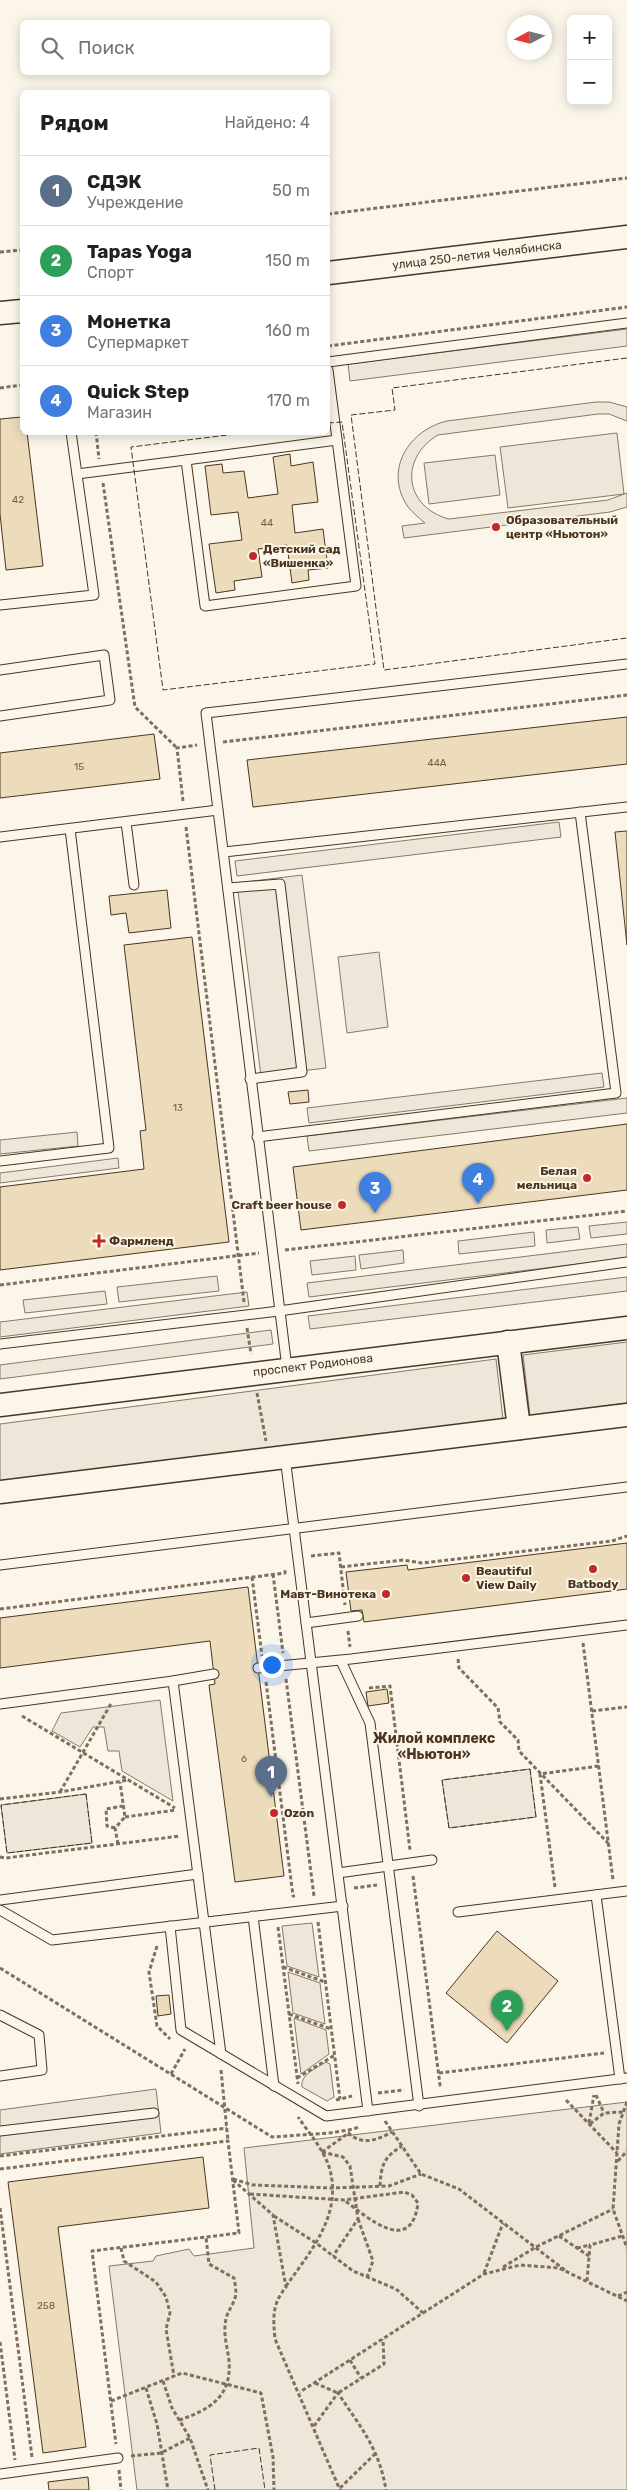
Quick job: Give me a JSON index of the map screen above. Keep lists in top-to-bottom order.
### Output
{
  "streets": {
    "street": ["улица 250-летия Челябинска", "проспект Родионова"]
  },
  "districts": ["Жилой комплекс «Ньютон»"],
  "places": {
    "other": [
      "Образовательный центр «Ньютон»",
      "Детский сад «Вишенка»",
      "Белая мельница",
      "Craft beer house",
      "Batbody",
      "Beautiful View Daily",
      "Мавт-Винотека",
      "Ozon"
    ],
    "health": ["Фармленд"]
  },
  "house_numbers": [
    "42",
    "44",
    "44А",
    "15",
    "13",
    "6",
    "258"
  ],
  "north": "left",
  "page": {
    "map_buttons": ["+", "−"],
    "search": "Поиск",
    "heading": ["Рядом", "Найдено: 4"],
    "list": [
      {
        "mark": "1",
        "name": "СДЭК",
        "note": "Учреждение",
        "value": "50 m"
      },
      {
        "mark": "2",
        "name": "Tapas Yoga",
        "note": "Спорт",
        "value": "150 m"
      },
      {
        "mark": "3",
        "name": "Монетка",
        "note": "Супермаркет",
        "value": "160 m"
      },
      {
        "mark": "4",
        "name": "Quick Step",
        "note": "Магазин",
        "value": "170 m"
      }
    ],
    "pins": [
      "4",
      "3",
      "1",
      "2"
    ]
  }
}
